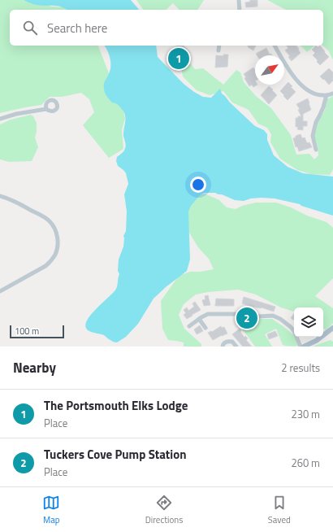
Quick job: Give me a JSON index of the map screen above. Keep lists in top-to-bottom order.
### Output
{
  "scale_bar": "100 m",
  "north": "top right",
  "page": {
    "search": "Search here",
    "pins": ["1", "2"],
    "scale": "100 m",
    "heading": ["Nearby", "2 results"],
    "list": [
      {
        "mark": "1",
        "name": "The Portsmouth Elks Lodge",
        "note": "Place",
        "value": "230 m"
      },
      {
        "mark": "2",
        "name": "Tuckers Cove Pump Station",
        "note": "Place",
        "value": "260 m"
      }
    ],
    "nav": ["Map", "Directions", "Saved"]
  }
}
